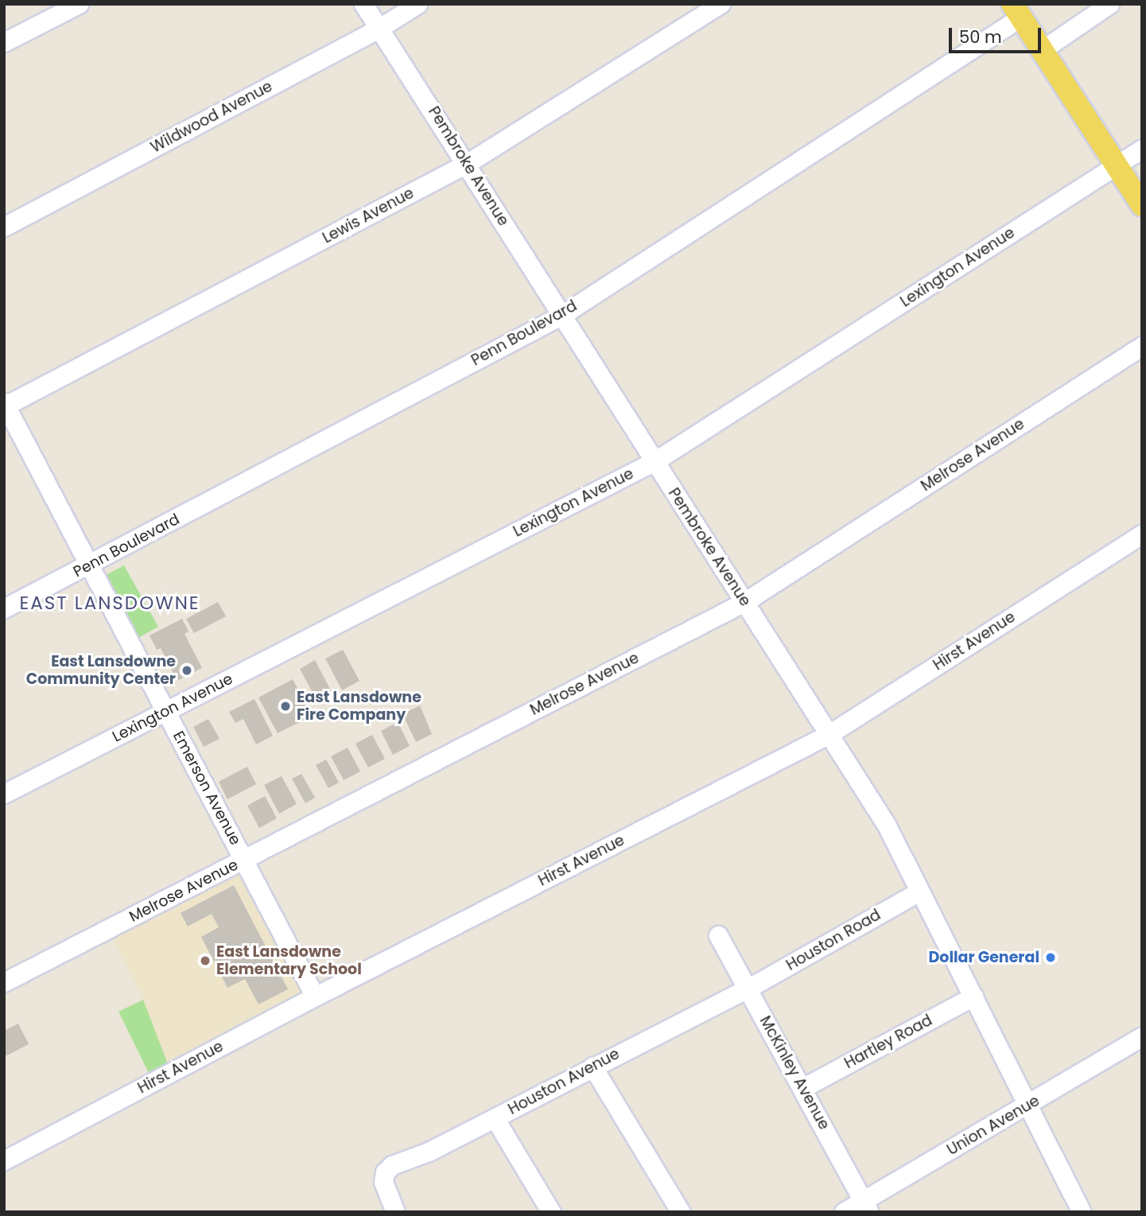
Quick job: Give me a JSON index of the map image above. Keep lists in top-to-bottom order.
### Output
{
  "streets": {
    "street": [
      "Wildwood Avenue",
      "Pembroke Avenue",
      "Lewis Avenue",
      "Lexington Avenue",
      "Penn Boulevard",
      "Melrose Avenue",
      "Hirst Avenue",
      "Emerson Avenue",
      "Houston Road",
      "Hartley Road",
      "McKinley Avenue",
      "Houston Avenue",
      "Union Avenue"
    ]
  },
  "crossings": [
    ["Wildwood Avenue", "Pembroke Avenue"],
    ["Pembroke Avenue", "Lewis Avenue"],
    ["Pembroke Avenue", "Lexington Avenue"],
    ["Pembroke Avenue", "Penn Boulevard"],
    ["Pembroke Avenue", "Melrose Avenue"],
    ["Pembroke Avenue", "Hirst Avenue"],
    ["Pembroke Avenue", "Houston Road"],
    ["Pembroke Avenue", "Hartley Road"],
    ["Pembroke Avenue", "Union Avenue"],
    ["Lewis Avenue", "Emerson Avenue"],
    ["Lexington Avenue", "Emerson Avenue"],
    ["Penn Boulevard", "Emerson Avenue"],
    ["Melrose Avenue", "Emerson Avenue"],
    ["Hirst Avenue", "Emerson Avenue"],
    ["Houston Road", "McKinley Avenue"],
    ["Houston Road", "Houston Avenue"],
    ["Hartley Road", "McKinley Avenue"],
    ["McKinley Avenue", "Houston Avenue"],
    ["McKinley Avenue", "Union Avenue"]
  ],
  "districts": ["EAST LANSDOWNE"],
  "places": [
    "East Lansdowne Community Center",
    "East Lansdowne Fire Company",
    "Dollar General",
    "East Lansdowne Elementary School"
  ],
  "scale_bar": "50 m"
}
